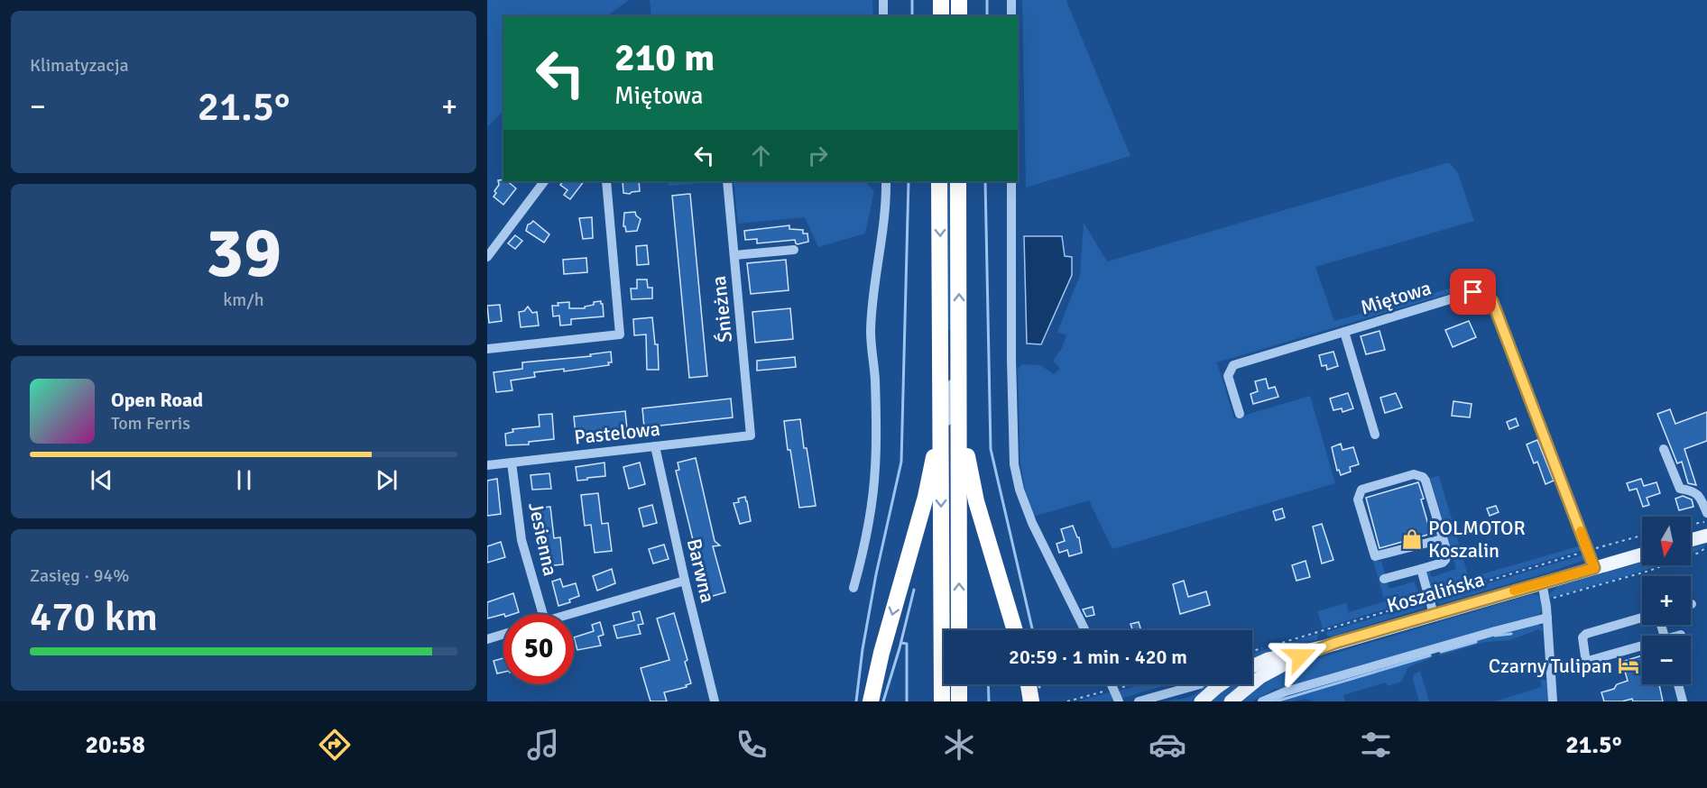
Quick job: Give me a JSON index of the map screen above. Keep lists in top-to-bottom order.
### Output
{
  "streets": {
    "main road": ["Koszalińska"],
    "street": [
      "Miętowa",
      "Śnieżna",
      "Pastelowa",
      "Jesienna",
      "Barwna"
    ]
  },
  "crossings": [
    ["Miętowa", "Koszalińska"],
    ["Śnieżna", "Pastelowa"],
    ["Pastelowa", "Jesienna"],
    ["Pastelowa", "Barwna"]
  ],
  "places": {
    "shop": ["POLMOTOR Koszalin"],
    "hotel": ["Czarny Tulipan"]
  },
  "north": "bottom",
  "page": {
    "tile": [
      "Klimatyzacja",
      ["39", "km/h"],
      ["Zasięg · 94%", "470 km"]
    ],
    "turn": ["210 m", "Miętowa"],
    "heat": ["−", "21.5°", "+"],
    "song": ["Open Road", "Tom Ferris"],
    "map_buttons": ["+", "−"],
    "limit": "50",
    "trip": "20:59 · 1 min · 420 m",
    "tabs": ["20:58", "21.5°"]
  }
}
